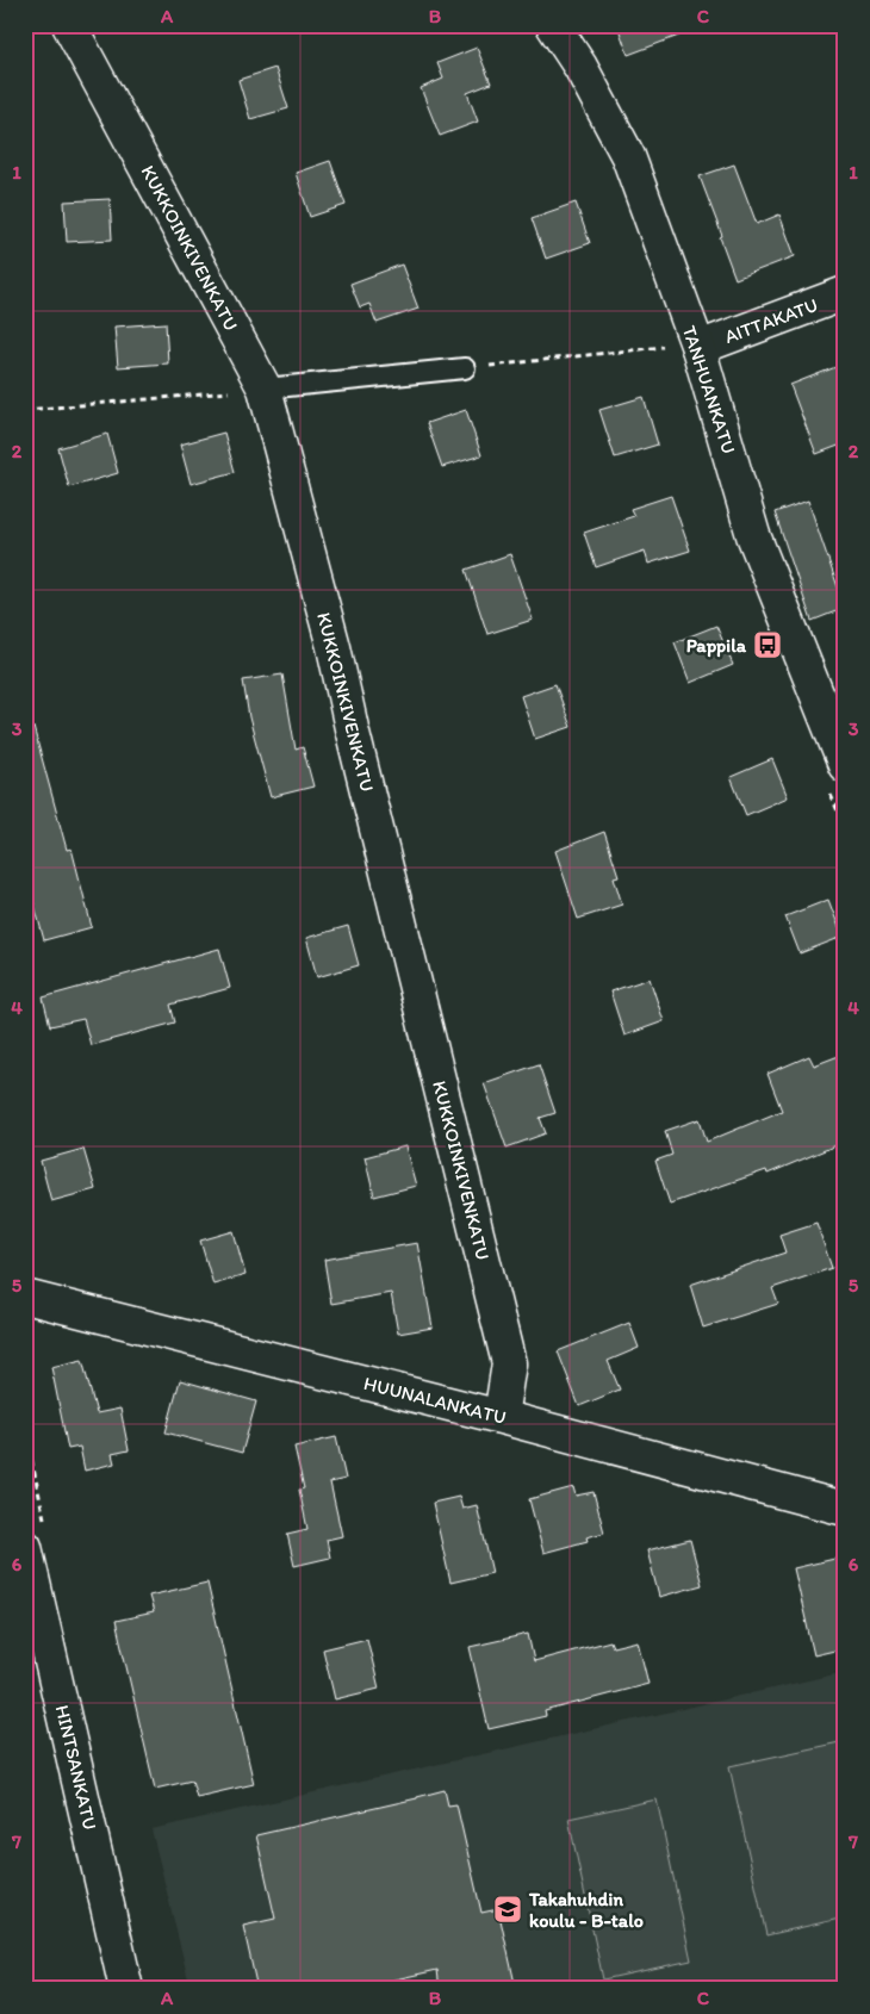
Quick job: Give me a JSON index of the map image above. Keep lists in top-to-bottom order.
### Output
{
  "streets": {
    "street": [
      "KUKKOINKIVENKATU",
      "AITTAKATU",
      "TANHUANKATU",
      "HUUNALANKATU",
      "HINTSANKATU"
    ]
  },
  "crossings": [
    ["KUKKOINKIVENKATU", "HUUNALANKATU"],
    ["AITTAKATU", "TANHUANKATU"]
  ],
  "places": {
    "bus stop": ["Pappila"],
    "school or university": ["Takahuhdin koulu - B-talo"]
  },
  "grid": {
    "columns": ["A", "B", "C"],
    "rows": [
      "1",
      "2",
      "3",
      "4",
      "5",
      "6",
      "7"
    ]
  }
}
